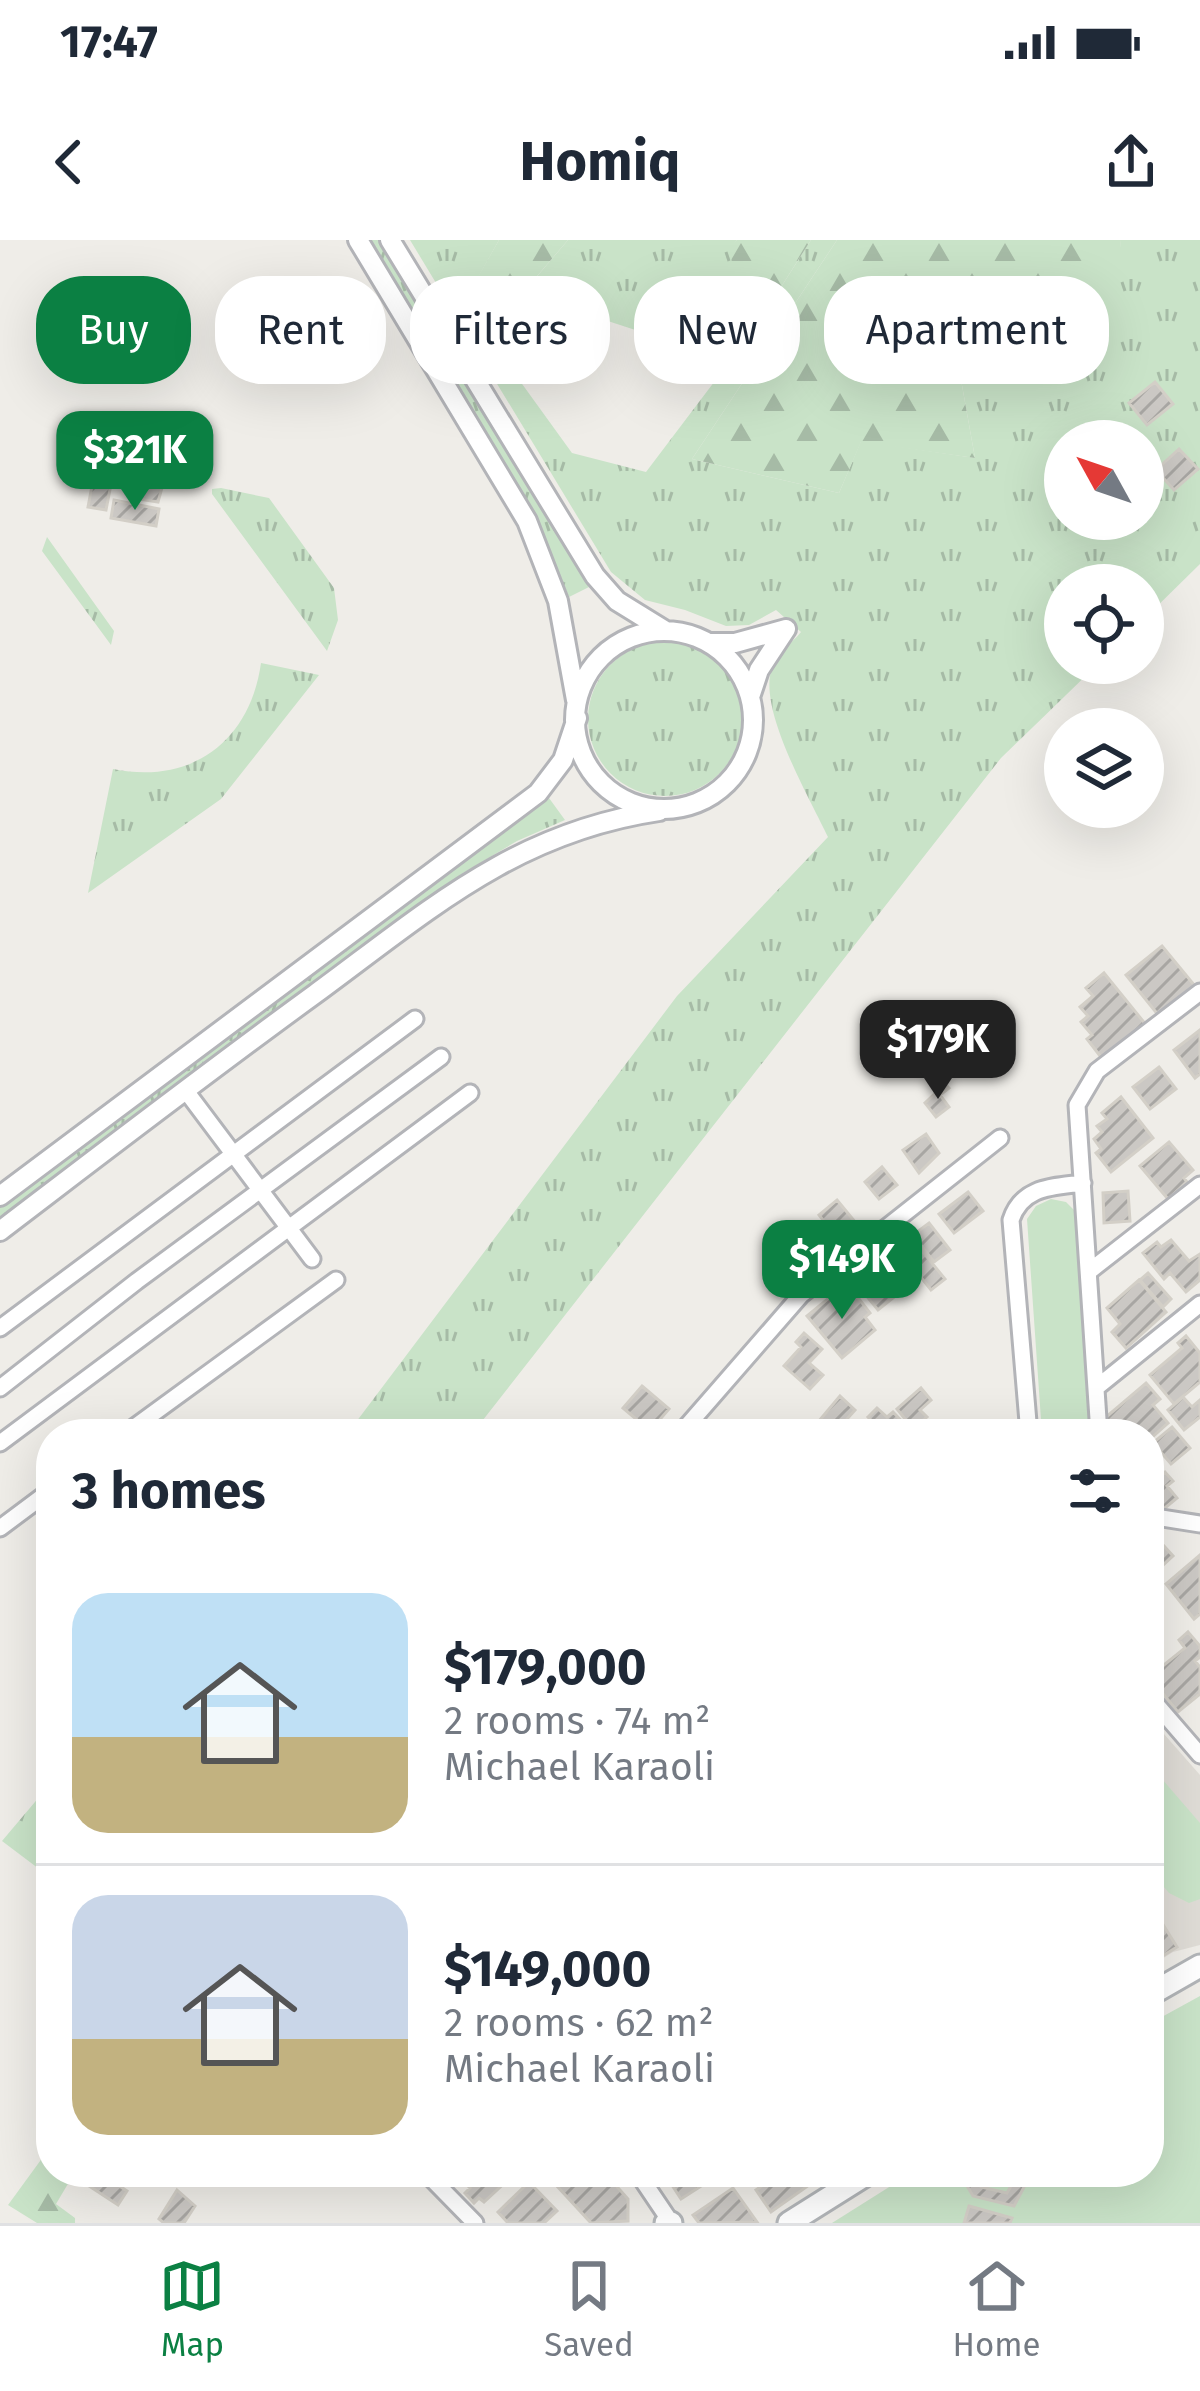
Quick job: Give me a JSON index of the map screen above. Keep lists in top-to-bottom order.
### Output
{
  "north": "top left",
  "page": {
    "status": "17:47",
    "header": "Homiq",
    "chip": [
      "Buy",
      "Rent",
      "Filters",
      "New",
      "Apartment"
    ],
    "price": ["$321K", "$179K", "$149K"],
    "heading": "3 homes",
    "list": [
      {
        "name": "$179,000",
        "note": "2 rooms · 74 m² · Michael Karaoli"
      },
      {
        "name": "$149,000",
        "note": "2 rooms · 62 m² · Michael Karaoli"
      }
    ],
    "tabs": ["Map", "Saved", "Home"]
  }
}
